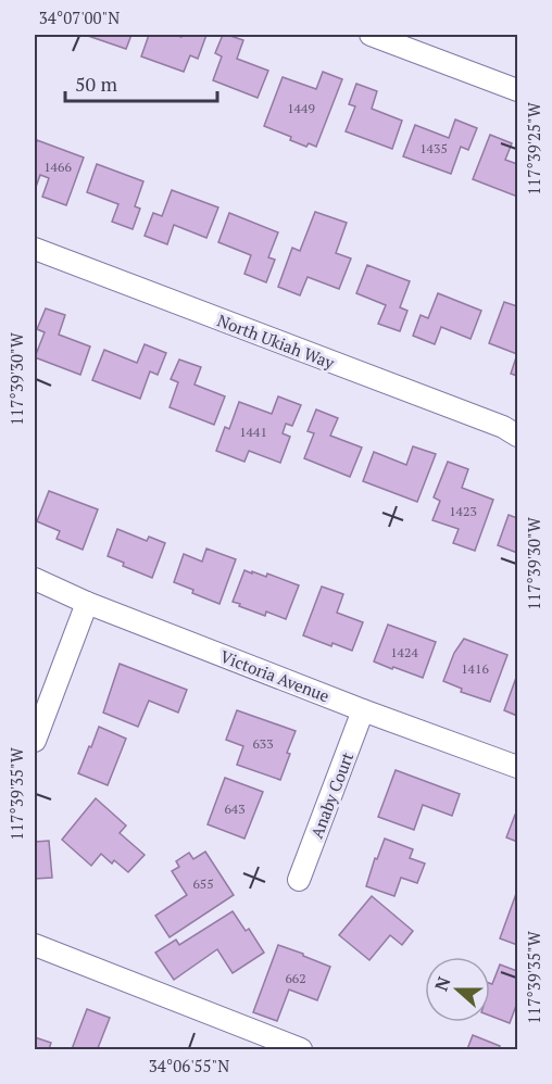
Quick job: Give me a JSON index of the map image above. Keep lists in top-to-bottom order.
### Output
{
  "streets": {
    "street": ["North Ukiah Way", "Victoria Avenue", "Anaby Court"]
  },
  "crossings": [
    ["Victoria Avenue", "Anaby Court"]
  ],
  "house_numbers": [
    "1449",
    "1435",
    "1466",
    "1441",
    "1423",
    "1424",
    "1416",
    "633",
    "643",
    "655",
    "662"
  ],
  "scale_bar": "50 m",
  "north": "left",
  "coordinates": [
    "34°07'00\"N",
    "117°39'25\"W",
    "117°39'30\"W",
    "117°39'35\"W",
    "34°06'55\"N"
  ]
}
